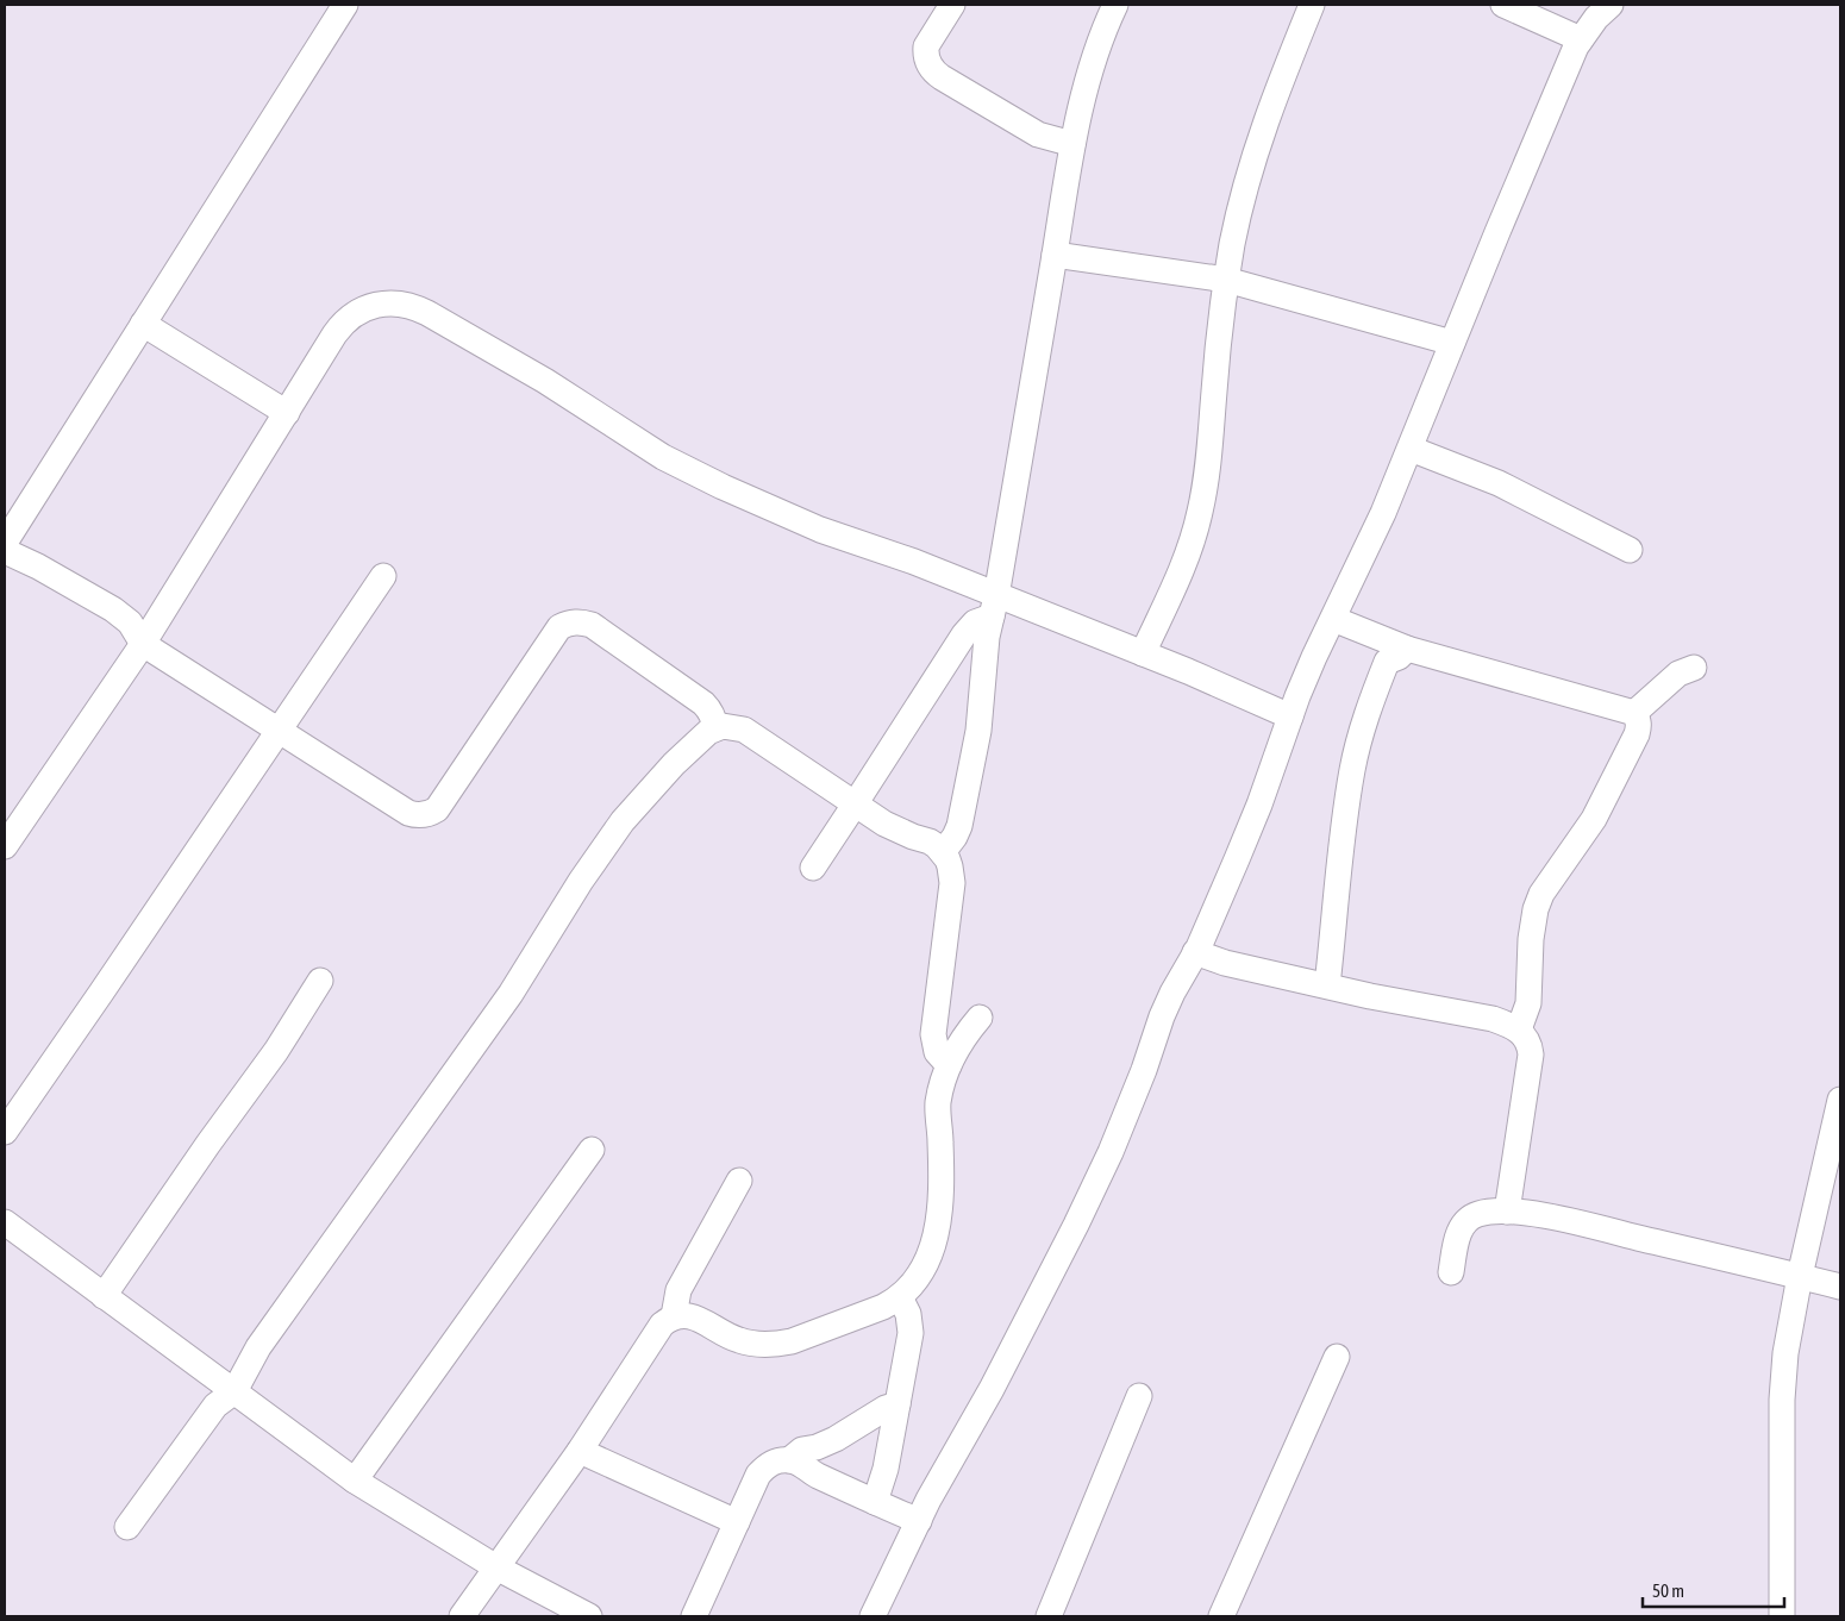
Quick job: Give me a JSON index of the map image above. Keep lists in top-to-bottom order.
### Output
{
  "scale_bar": "50 m"
}
